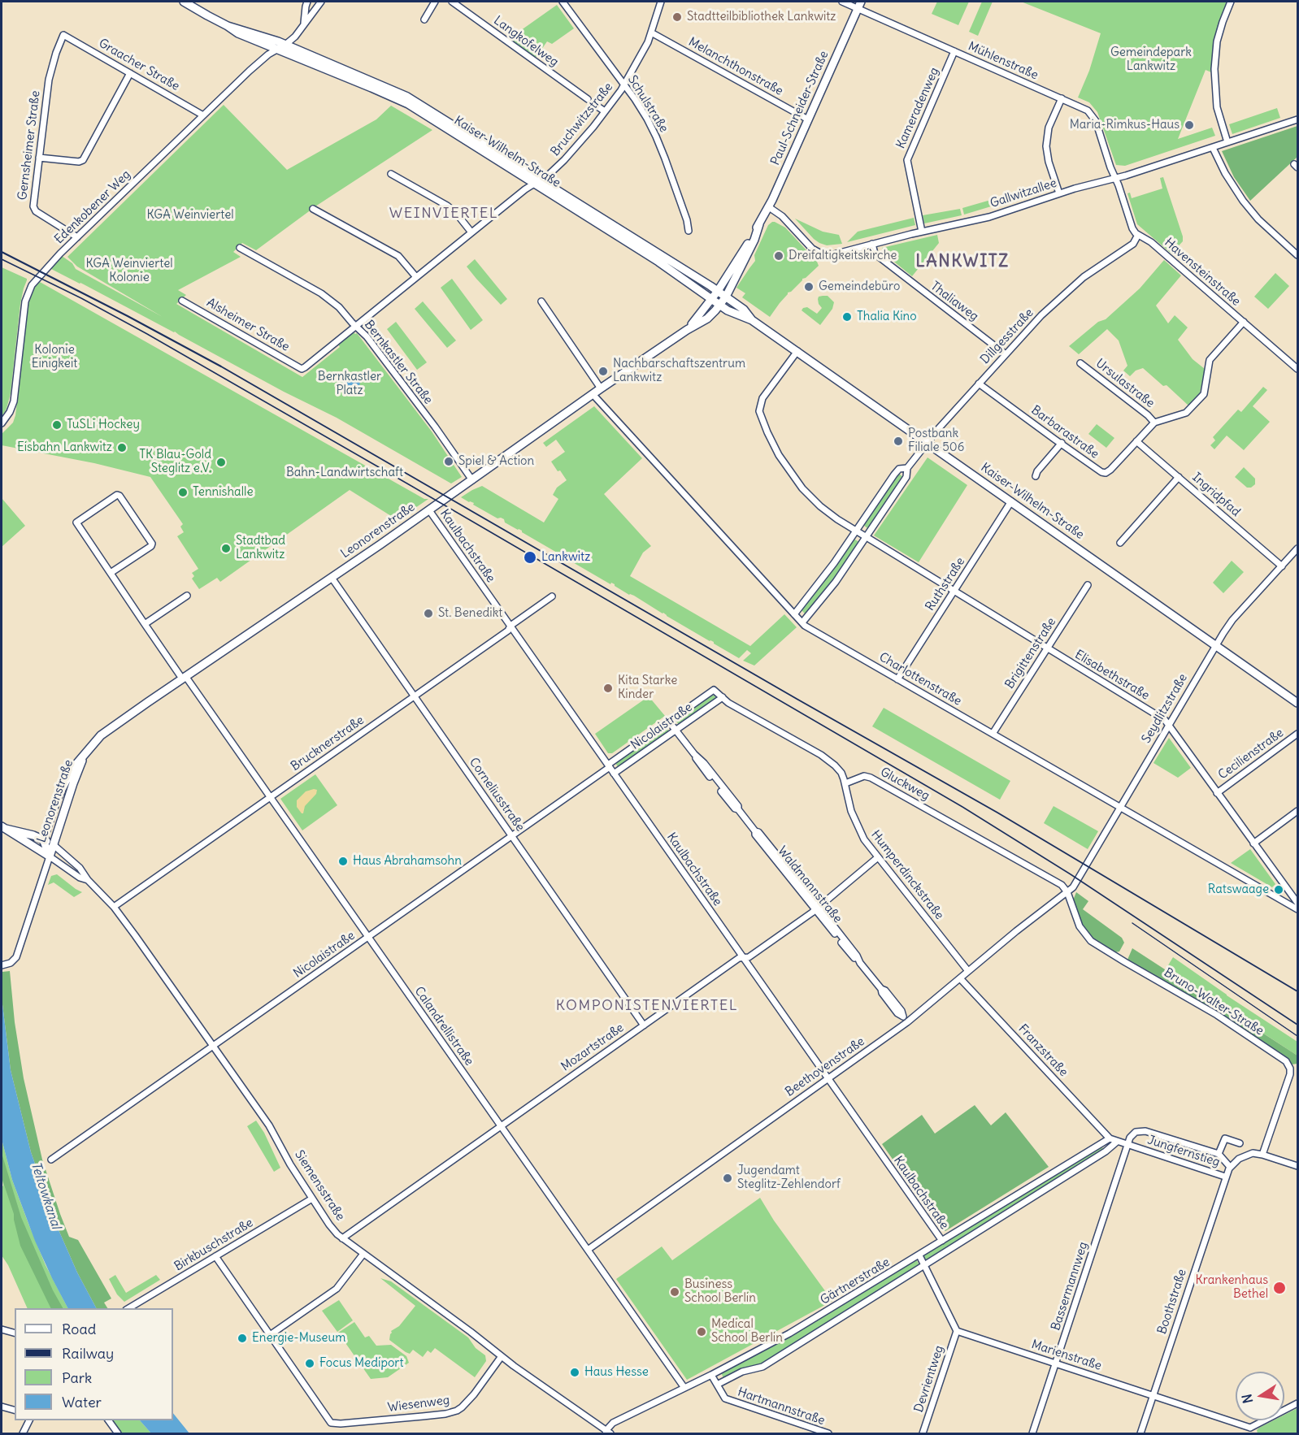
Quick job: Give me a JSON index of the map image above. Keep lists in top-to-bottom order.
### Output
{
  "streets": {
    "main road": [
      "Paul-Schneider-Straße",
      "Kaiser-Wilhelm-Straße",
      "Leonorenstraße",
      "Siemensstraße"
    ],
    "street": [
      "Langkofelweg",
      "Mühlenstraße",
      "Graacher Straße",
      "Melanchthonstraße",
      "Schulstraße",
      "Kameradenweg",
      "Bruchwitzstraße",
      "Gernsheimer Straße",
      "Gallwitzallee",
      "Edenkobener Weg",
      "Havensteinstraße",
      "Thaliaweg",
      "Alsheimer Straße",
      "Dillgesstraße",
      "Bernkastler Straße",
      "Ursulastraße",
      "Barbarastraße",
      "Ingridpfad",
      "Kaulbachstraße",
      "Ruthstraße",
      "Brigittenstraße",
      "Elisabethstraße",
      "Charlottenstraße",
      "Seydlitzstraße",
      "Nicolaistraße",
      "Brucknerstraße",
      "Cecilienstraße",
      "Gluckweg",
      "Corneliusstraße",
      "Humperdinckstraße",
      "Waldmannstraße",
      "Bruno-Walter-Straße",
      "Calandrellistraße",
      "Mozartstraße",
      "Franzstraße",
      "Beethovenstraße",
      "Jungfernstieg",
      "Birkbuschstraße",
      "Gärtnerstraße",
      "Bassermannweg",
      "Boothstraße",
      "Marienstraße",
      "Devrientweg",
      "Wiesenweg",
      "Hartmannstraße"
    ]
  },
  "crossings": [
    ["Mühlenstraße", "Paul-Schneider-Straße"],
    ["Mühlenstraße", "Kameradenweg"],
    ["Mühlenstraße", "Gallwitzallee"],
    ["Graacher Straße", "Gernsheimer Straße"],
    ["Graacher Straße", "Edenkobener Weg"],
    ["Melanchthonstraße", "Paul-Schneider-Straße"],
    ["Melanchthonstraße", "Bruchwitzstraße"],
    ["Schulstraße", "Bruchwitzstraße"],
    ["Paul-Schneider-Straße", "Kaiser-Wilhelm-Straße"],
    ["Paul-Schneider-Straße", "Gallwitzallee"],
    ["Kameradenweg", "Gallwitzallee"],
    ["Bruchwitzstraße", "Kaiser-Wilhelm-Straße"],
    ["Bruchwitzstraße", "Alsheimer Straße"],
    ["Bruchwitzstraße", "Bernkastler Straße"],
    ["Gernsheimer Straße", "Edenkobener Weg"],
    ["Kaiser-Wilhelm-Straße", "Edenkobener Weg"],
    ["Kaiser-Wilhelm-Straße", "Dillgesstraße"],
    ["Kaiser-Wilhelm-Straße", "Leonorenstraße"],
    ["Kaiser-Wilhelm-Straße", "Ruthstraße"],
    ["Kaiser-Wilhelm-Straße", "Elisabethstraße"],
    ["Kaiser-Wilhelm-Straße", "Seydlitzstraße"],
    ["Gallwitzallee", "Thaliaweg"],
    ["Havensteinstraße", "Dillgesstraße"],
    ["Thaliaweg", "Dillgesstraße"],
    ["Dillgesstraße", "Barbarastraße"],
    ["Dillgesstraße", "Elisabethstraße"],
    ["Dillgesstraße", "Charlottenstraße"],
    ["Bernkastler Straße", "Leonorenstraße"],
    ["Ursulastraße", "Barbarastraße"],
    ["Barbarastraße", "Ingridpfad"],
    ["Ingridpfad", "Seydlitzstraße"],
    ["Leonorenstraße", "Kaulbachstraße"],
    ["Leonorenstraße", "Charlottenstraße"],
    ["Leonorenstraße", "Corneliusstraße"],
    ["Leonorenstraße", "Calandrellistraße"],
    ["Leonorenstraße", "Siemensstraße"],
    ["Kaulbachstraße", "Nicolaistraße"],
    ["Kaulbachstraße", "Brucknerstraße"],
    ["Kaulbachstraße", "Mozartstraße"],
    ["Kaulbachstraße", "Beethovenstraße"],
    ["Kaulbachstraße", "Gärtnerstraße"],
    ["Ruthstraße", "Elisabethstraße"],
    ["Ruthstraße", "Charlottenstraße"],
    ["Brigittenstraße", "Elisabethstraße"],
    ["Brigittenstraße", "Charlottenstraße"],
    ["Elisabethstraße", "Seydlitzstraße"],
    ["Elisabethstraße", "Cecilienstraße"],
    ["Charlottenstraße", "Seydlitzstraße"],
    ["Seydlitzstraße", "Gluckweg"],
    ["Seydlitzstraße", "Bruno-Walter-Straße"],
    ["Seydlitzstraße", "Beethovenstraße"],
    ["Nicolaistraße", "Corneliusstraße"],
    ["Nicolaistraße", "Waldmannstraße"],
    ["Nicolaistraße", "Calandrellistraße"],
    ["Nicolaistraße", "Siemensstraße"],
    ["Brucknerstraße", "Corneliusstraße"],
    ["Brucknerstraße", "Calandrellistraße"],
    ["Brucknerstraße", "Siemensstraße"],
    ["Gluckweg", "Humperdinckstraße"],
    ["Gluckweg", "Bruno-Walter-Straße"],
    ["Gluckweg", "Beethovenstraße"],
    ["Corneliusstraße", "Mozartstraße"],
    ["Humperdinckstraße", "Mozartstraße"],
    ["Humperdinckstraße", "Beethovenstraße"],
    ["Waldmannstraße", "Mozartstraße"],
    ["Waldmannstraße", "Beethovenstraße"],
    ["Bruno-Walter-Straße", "Beethovenstraße"],
    ["Bruno-Walter-Straße", "Jungfernstieg"],
    ["Calandrellistraße", "Mozartstraße"],
    ["Calandrellistraße", "Beethovenstraße"],
    ["Calandrellistraße", "Gärtnerstraße"],
    ["Mozartstraße", "Siemensstraße"],
    ["Franzstraße", "Beethovenstraße"],
    ["Franzstraße", "Jungfernstieg"],
    ["Franzstraße", "Gärtnerstraße"],
    ["Jungfernstieg", "Gärtnerstraße"],
    ["Jungfernstieg", "Bassermannweg"],
    ["Jungfernstieg", "Boothstraße"],
    ["Siemensstraße", "Birkbuschstraße"],
    ["Siemensstraße", "Gärtnerstraße"],
    ["Siemensstraße", "Wiesenweg"],
    ["Gärtnerstraße", "Hartmannstraße"],
    ["Bassermannweg", "Marienstraße"],
    ["Boothstraße", "Marienstraße"],
    ["Marienstraße", "Devrientweg"]
  ],
  "districts": ["WEINVIERTEL", "LANKWITZ", "KOMPONISTENVIERTEL"],
  "water": ["Teltowkanal"],
  "parks": [
    "Gemeindepark Lankwitz",
    "KGA Weinviertel",
    "KGA Weinviertel Kolonie",
    "Kolonie Einigkeit",
    "Bernkastler Platz",
    "Bahn-Landwirtschaft"
  ],
  "places": [
    "Stadtteilbibliothek Lankwitz",
    "Maria-Rimkus-Haus",
    "Dreifaltigkeitskirche",
    "Gemeindebüro",
    "Thalia Kino",
    "Nachbarschaftszentrum Lankwitz",
    "TuSLi Hockey",
    "Postbank Filiale 506",
    "Eisbahn Lankwitz",
    "Spiel & Action",
    "TK Blau-Gold Steglitz e.V.",
    "Tennishalle",
    "Stadtbad Lankwitz",
    "Lankwitz",
    "St. Benedikt",
    "Kita Starke Kinder",
    "Haus Abrahamsohn",
    "Ratswaage",
    "Jugendamt Steglitz-Zehlendorf",
    "Krankenhaus Bethel",
    "Business School Berlin",
    "Medical School Berlin",
    "Energie-Museum",
    "Focus Mediport",
    "Haus Hesse"
  ],
  "legend": [
    "Road",
    "Railway",
    "Park",
    "Water"
  ],
  "north": "left"
}
